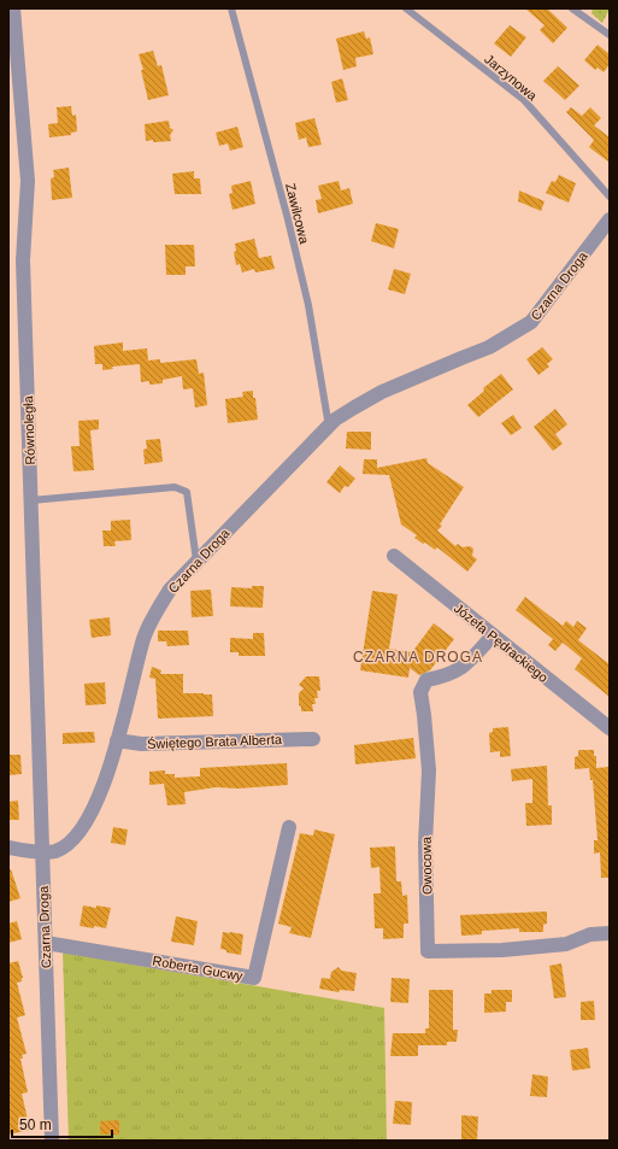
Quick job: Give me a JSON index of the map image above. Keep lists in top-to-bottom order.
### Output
{
  "streets": {
    "street": [
      "Czarna Droga",
      "Równoległa",
      "Józefa Pędrackiego",
      "Świętego Brata Alberta",
      "Owocowa",
      "Roberta Gucwy"
    ],
    "lane": ["Jarzynowa", "Zawilcowa"]
  },
  "crossings": [
    ["Zawilcowa", "Czarna Droga"],
    ["Czarna Droga", "Równoległa"],
    ["Czarna Droga", "Świętego Brata Alberta"],
    ["Czarna Droga", "Roberta Gucwy"],
    ["Józefa Pędrackiego", "Owocowa"]
  ],
  "districts": ["CZARNA DROGA"],
  "scale_bar": "50 m"
}
